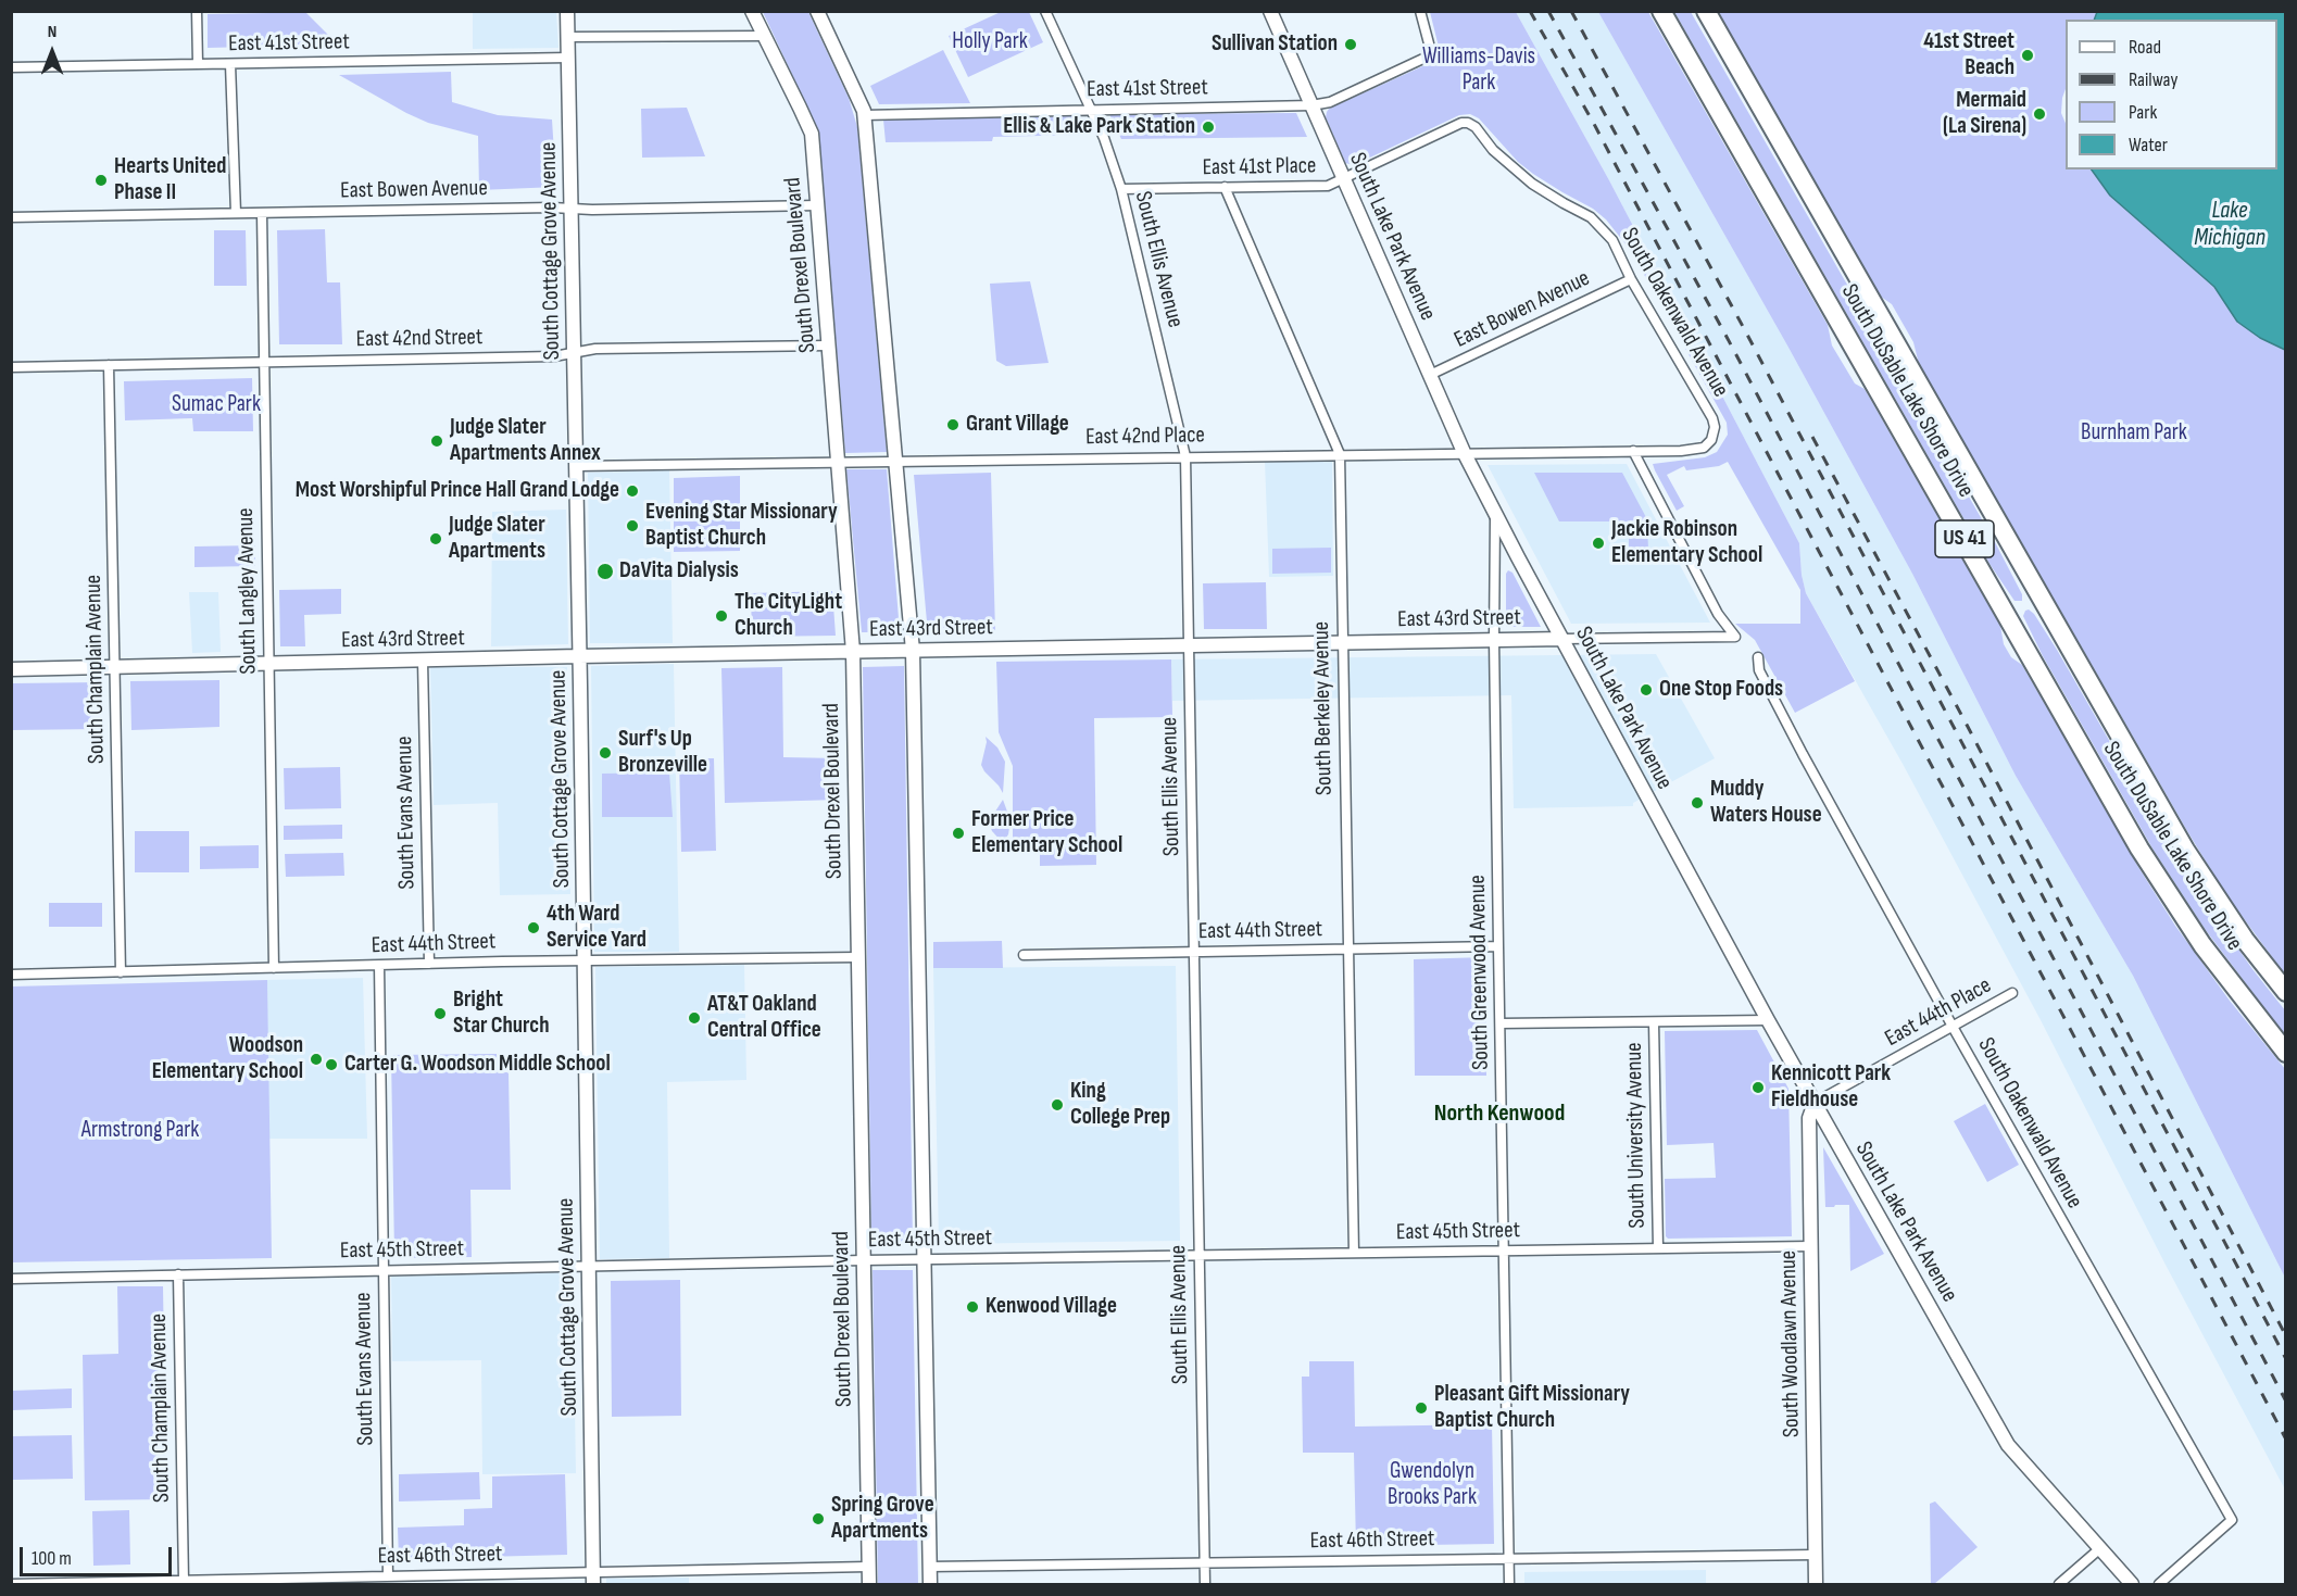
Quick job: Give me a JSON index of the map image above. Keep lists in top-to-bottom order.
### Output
{
  "streets": {
    "highway": ["South DuSable Lake Shore Drive", "US 41"],
    "street": [
      "East 41st Street",
      "East 41st Place",
      "East Bowen Avenue",
      "South Lake Park Avenue",
      "South Cottage Grove Avenue",
      "South Ellis Avenue",
      "South Drexel Boulevard",
      "South Oakenwald Avenue",
      "East 42nd Street",
      "East 42nd Place",
      "South Langley Avenue",
      "East 43rd Street",
      "South Champlain Avenue",
      "South Berkeley Avenue",
      "South Evans Avenue",
      "East 44th Street",
      "South Greenwood Avenue",
      "East 44th Place",
      "South University Avenue",
      "East 45th Street",
      "South Woodlawn Avenue",
      "East 46th Street"
    ]
  },
  "crossings": [
    ["East 41st Street", "South Lake Park Avenue"],
    ["East 41st Street", "South Cottage Grove Avenue"],
    ["East 41st Street", "South Ellis Avenue"],
    ["East 41st Place", "South Lake Park Avenue"],
    ["East 41st Place", "South Ellis Avenue"],
    ["East 41st Place", "South Oakenwald Avenue"],
    ["East 41st Place", "South Berkeley Avenue"],
    ["East Bowen Avenue", "South Lake Park Avenue"],
    ["East Bowen Avenue", "South Cottage Grove Avenue"],
    ["East Bowen Avenue", "South Drexel Boulevard"],
    ["East Bowen Avenue", "South Oakenwald Avenue"],
    ["East Bowen Avenue", "South Langley Avenue"],
    ["South Lake Park Avenue", "East 42nd Place"],
    ["South Lake Park Avenue", "East 43rd Street"],
    ["South Lake Park Avenue", "South Greenwood Avenue"],
    ["South Lake Park Avenue", "East 44th Place"],
    ["South Lake Park Avenue", "South Woodlawn Avenue"],
    ["South Cottage Grove Avenue", "East 42nd Street"],
    ["South Cottage Grove Avenue", "East 42nd Place"],
    ["South Cottage Grove Avenue", "East 43rd Street"],
    ["South Cottage Grove Avenue", "East 44th Street"],
    ["South Cottage Grove Avenue", "East 45th Street"],
    ["South Cottage Grove Avenue", "East 46th Street"],
    ["South Ellis Avenue", "East 42nd Place"],
    ["South Ellis Avenue", "East 43rd Street"],
    ["South Ellis Avenue", "East 44th Street"],
    ["South Ellis Avenue", "East 45th Street"],
    ["South Ellis Avenue", "East 46th Street"],
    ["South Drexel Boulevard", "East 42nd Street"],
    ["South Drexel Boulevard", "East 42nd Place"],
    ["South Drexel Boulevard", "East 43rd Street"],
    ["South Drexel Boulevard", "East 44th Street"],
    ["South Drexel Boulevard", "East 45th Street"],
    ["South Drexel Boulevard", "East 46th Street"],
    ["South Oakenwald Avenue", "East 42nd Place"],
    ["South Oakenwald Avenue", "East 44th Place"],
    ["East 42nd Street", "South Langley Avenue"],
    ["East 42nd Street", "South Champlain Avenue"],
    ["East 42nd Place", "East 43rd Street"],
    ["East 42nd Place", "South Berkeley Avenue"],
    ["South Langley Avenue", "East 43rd Street"],
    ["South Langley Avenue", "East 44th Street"],
    ["East 43rd Street", "South Champlain Avenue"],
    ["East 43rd Street", "South Berkeley Avenue"],
    ["East 43rd Street", "South Evans Avenue"],
    ["East 43rd Street", "South Greenwood Avenue"],
    ["South Champlain Avenue", "East 44th Street"],
    ["South Champlain Avenue", "East 45th Street"],
    ["South Champlain Avenue", "East 46th Street"],
    ["South Berkeley Avenue", "East 44th Street"],
    ["South Berkeley Avenue", "East 45th Street"],
    ["South Evans Avenue", "East 44th Street"],
    ["South Evans Avenue", "East 45th Street"],
    ["South Evans Avenue", "East 46th Street"],
    ["East 44th Street", "South Greenwood Avenue"],
    ["South Greenwood Avenue", "East 45th Street"],
    ["South Greenwood Avenue", "East 46th Street"],
    ["East 44th Place", "South Woodlawn Avenue"],
    ["South University Avenue", "East 45th Street"],
    ["East 45th Street", "South Woodlawn Avenue"],
    ["South Woodlawn Avenue", "East 46th Street"]
  ],
  "districts": ["North Kenwood"],
  "water": ["Lake Michigan"],
  "parks": [
    "Holly Park",
    "Williams-Davis Park",
    "Sumac Park",
    "Burnham Park",
    "Armstrong Park",
    "Gwendolyn Brooks Park"
  ],
  "places": [
    "Sullivan Station",
    "41st Street Beach",
    "Mermaid (La Sirena)",
    "Ellis & Lake Park Station",
    "Hearts United Phase II",
    "Grant Village",
    "Judge Slater Apartments Annex",
    "Most Worshipful Prince Hall Grand Lodge",
    "Evening Star Missionary Baptist Church",
    "Judge Slater Apartments",
    "Jackie Robinson Elementary School",
    "DaVita Dialysis",
    "The CityLight Church",
    "One Stop Foods",
    "Surf's Up Bronzeville",
    "Muddy Waters House",
    "Former Price Elementary School",
    "4th Ward Service Yard",
    "Bright Star Church",
    "AT&T Oakland Central Office",
    "Woodson Elementary School",
    "Carter G. Woodson Middle School",
    "Kennicott Park Fieldhouse",
    "King College Prep",
    "Kenwood Village",
    "Pleasant Gift Missionary Baptist Church",
    "Spring Grove Apartments"
  ],
  "legend": [
    "Road",
    "Railway",
    "Park",
    "Water"
  ],
  "scale_bar": "100 m",
  "north": "top"
}
